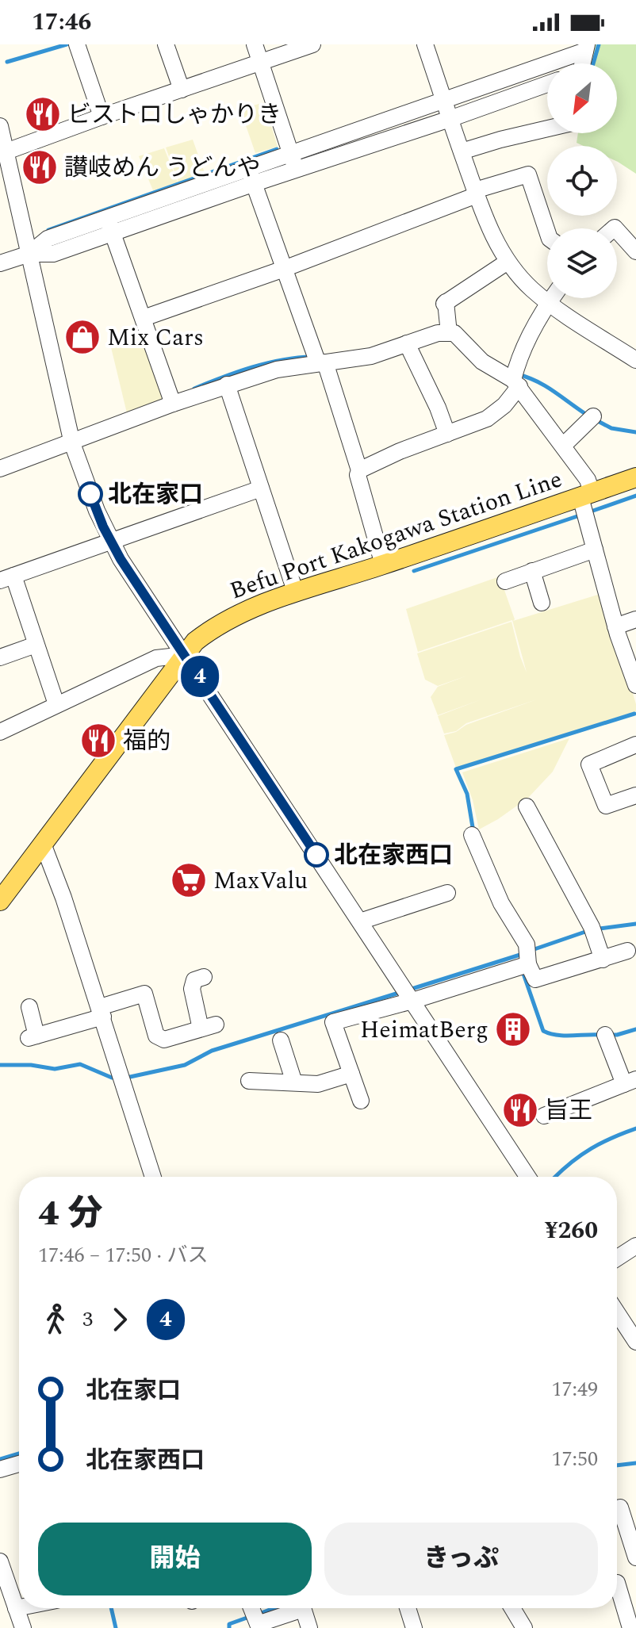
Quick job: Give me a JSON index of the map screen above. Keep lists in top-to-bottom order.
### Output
{
  "streets": {
    "main road": ["Befu Port Kakogawa Station Line"]
  },
  "places": {
    "restaurant": [
      "ビストロしゃかりき",
      "讃岐めん うどんや",
      "福的",
      "旨王"
    ],
    "shop": ["Mix Cars"],
    "other": ["北在家口", "北在家西口"],
    "supermarket": ["MaxValu"],
    "building": ["HeimatBerg"]
  },
  "lines": ["bus line 4"],
  "north": "bottom left",
  "page": {
    "status": "17:46",
    "on_map": "4",
    "heading": ["4 分", "17:46 – 17:50 · バス", "¥260"],
    "legs": ["3", "4"],
    "list": [
      {
        "name": "北在家口",
        "value": "17:49"
      },
      {
        "name": "北在家西口",
        "value": "17:50"
      }
    ],
    "buttons": ["開始", "きっぷ"]
  }
}
